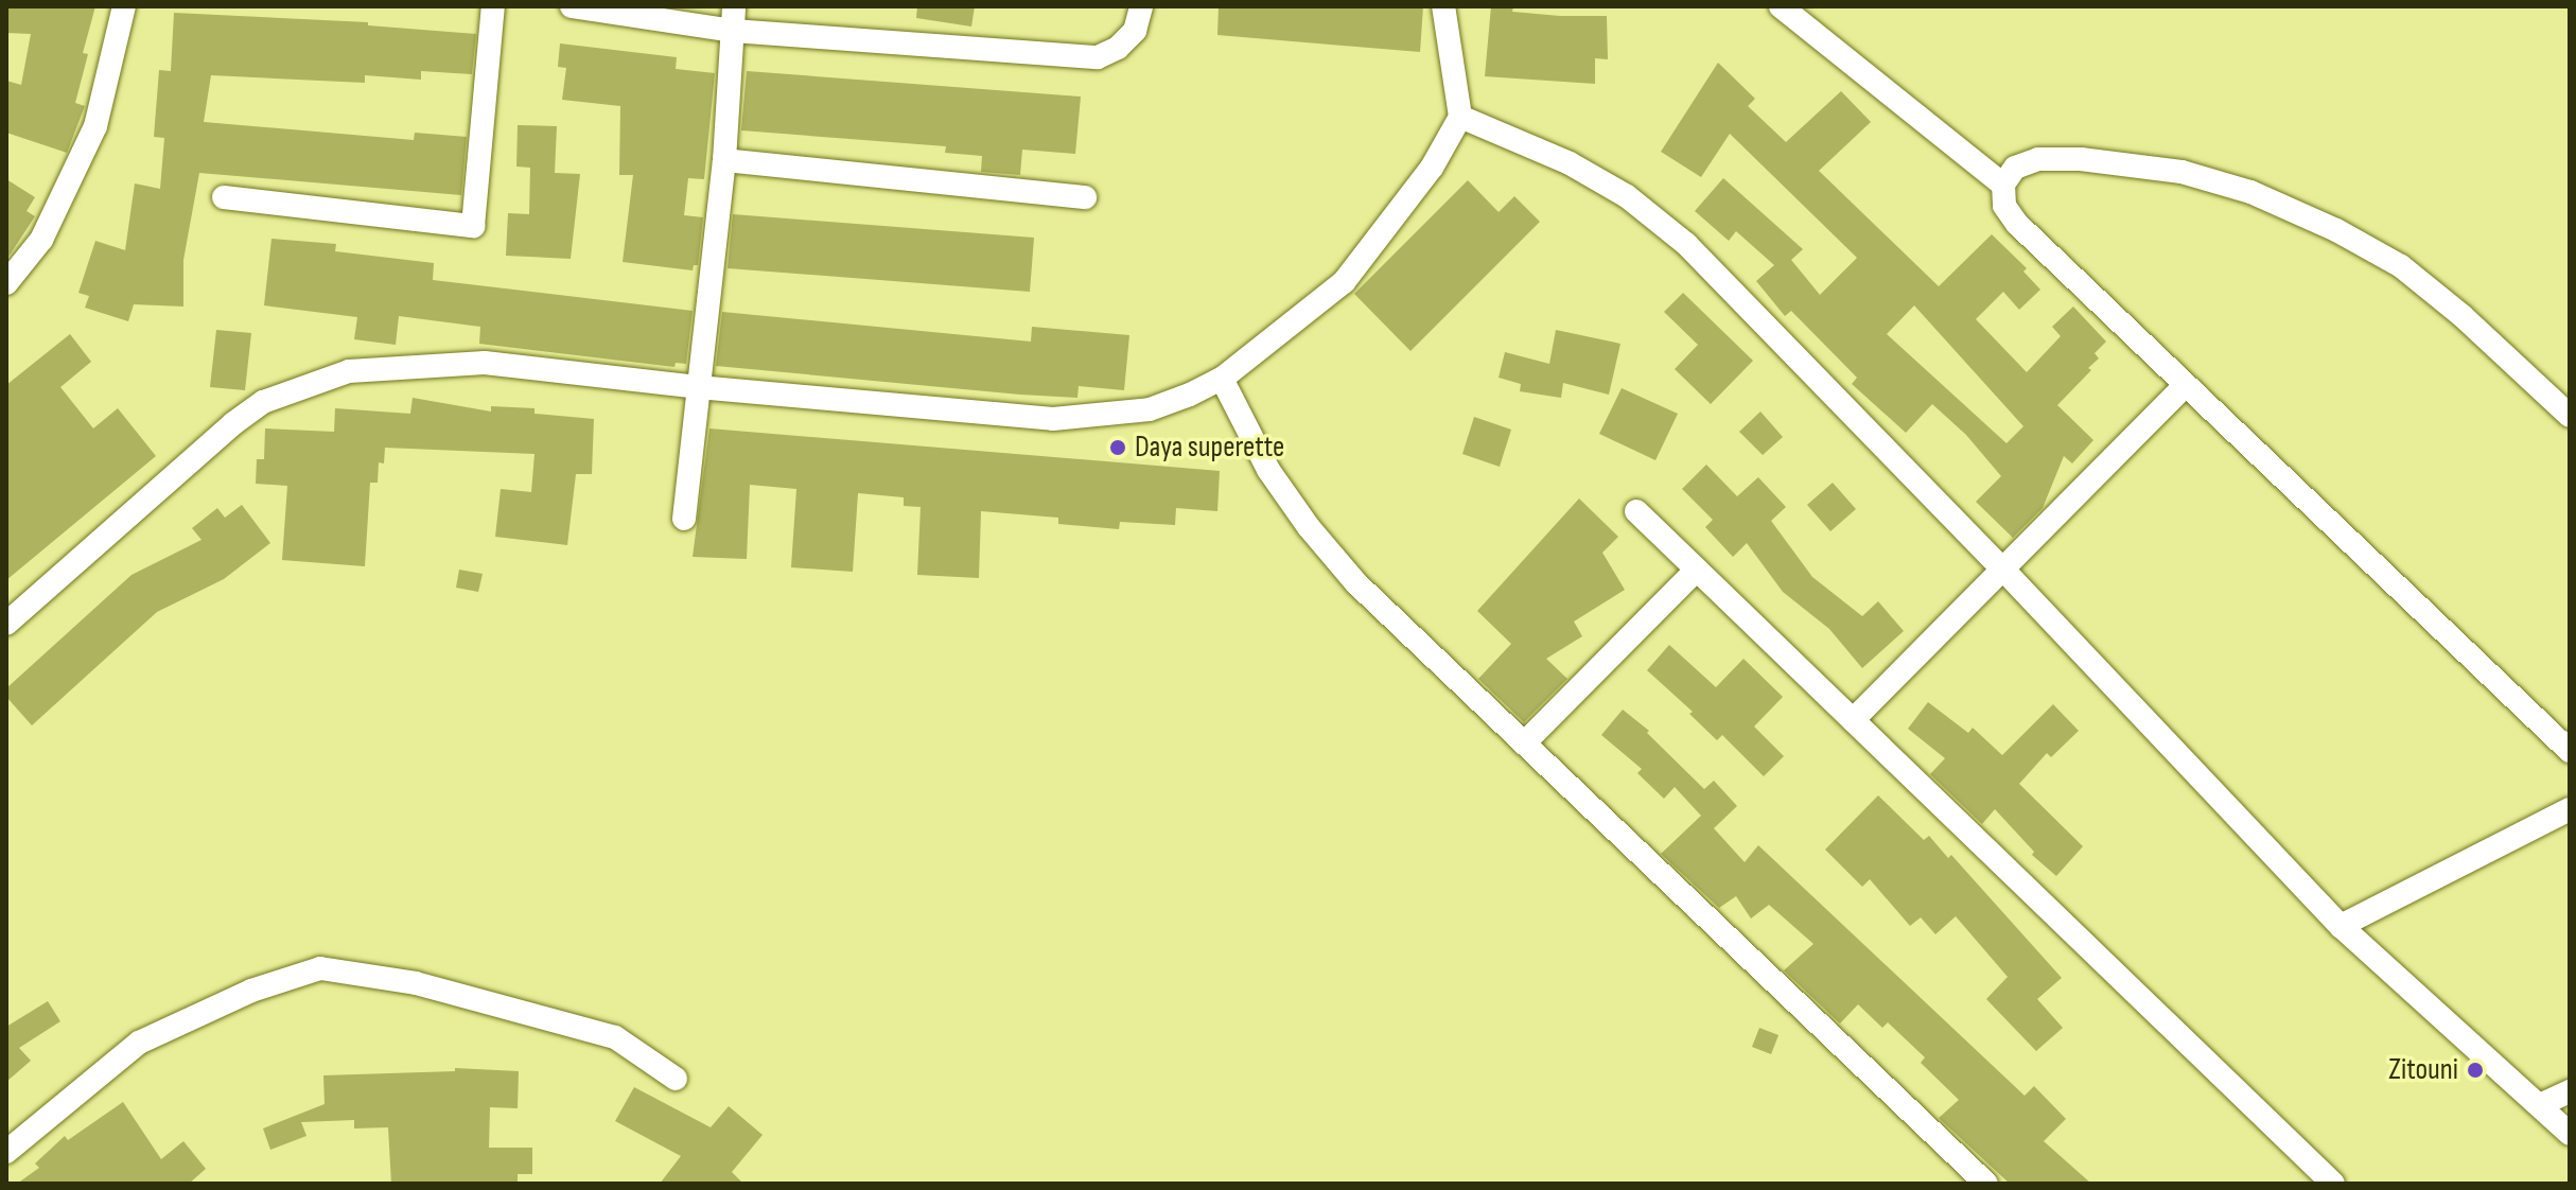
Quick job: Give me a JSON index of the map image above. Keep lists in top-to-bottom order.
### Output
{
  "places": ["Daya superette", "Zitouni"]
}
